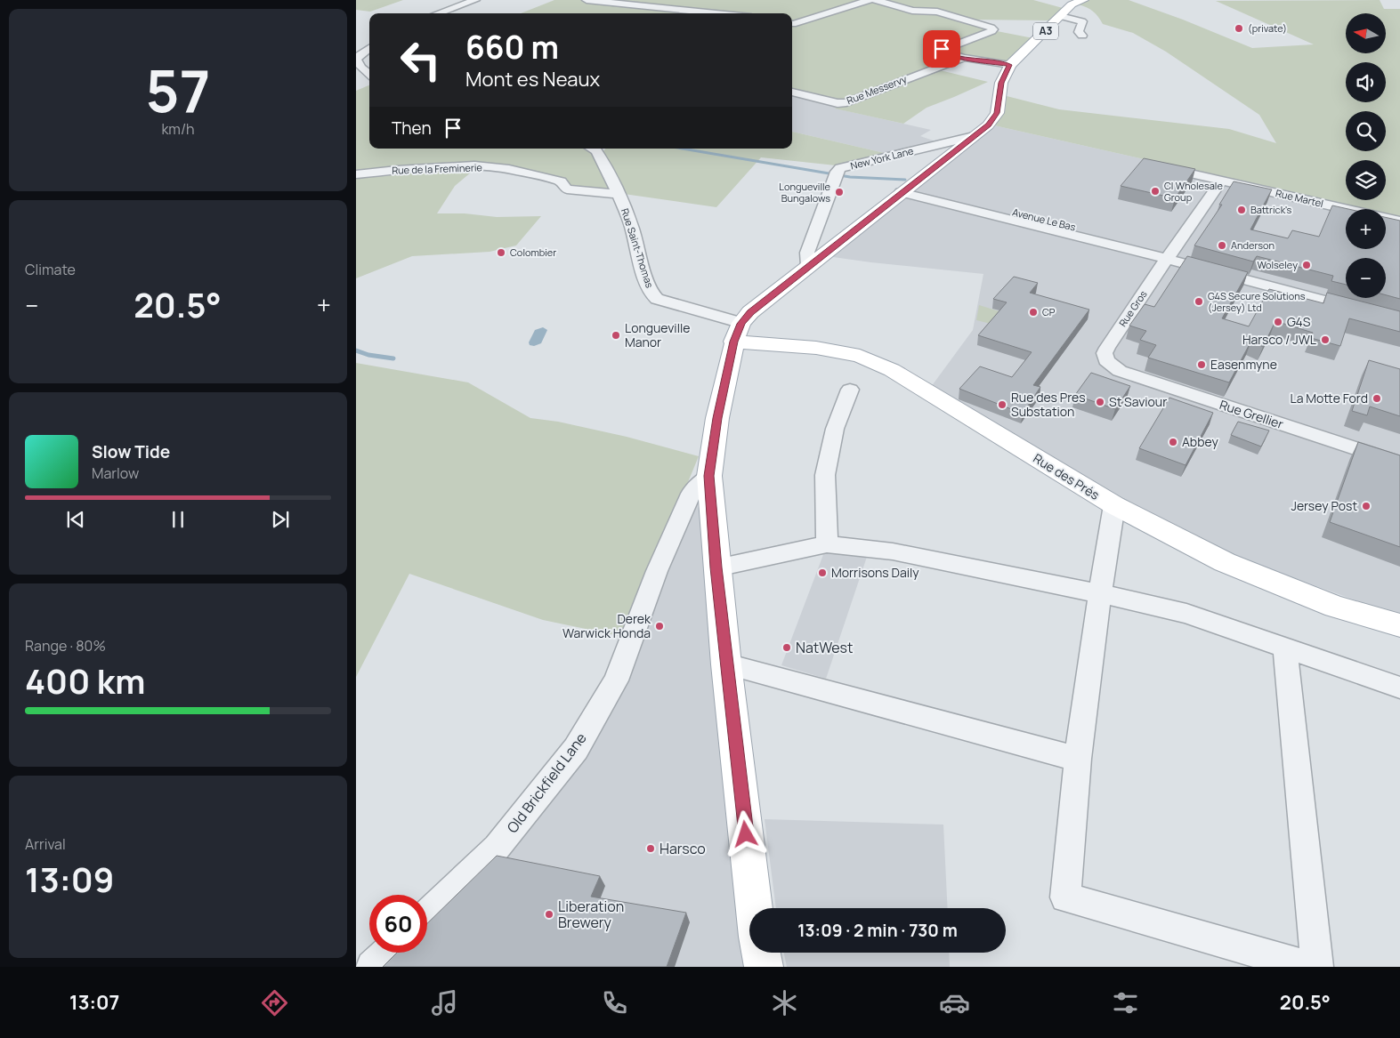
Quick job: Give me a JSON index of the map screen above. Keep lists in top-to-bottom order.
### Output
{
  "streets": {
    "main road": ["A3", "Rue des Prés"],
    "street": [
      "Rue Messervy",
      "New York Lane",
      "Rue de la Freminerie",
      "Rue Martel",
      "Avenue Le Bas",
      "Rue Saint-Thomas",
      "Rue Gros",
      "Rue Grellier",
      "Old Brickfield Lane"
    ]
  },
  "crossings": [
    ["A3", "New York Lane"],
    ["A3", "Avenue Le Bas"],
    ["A3", "Rue Saint-Thomas"],
    ["A3", "Rue des Prés"],
    ["Rue de la Freminerie", "Rue Saint-Thomas"],
    ["Rue Martel", "Rue Gros"],
    ["Avenue Le Bas", "Rue Gros"],
    ["Rue Saint-Thomas", "Rue des Prés"],
    ["Rue Gros", "Rue Grellier"]
  ],
  "places": [
    "(private)",
    "CI Wholesale Group",
    "Longueville Bungalows",
    "Battrick's",
    "Anderson",
    "Colombier",
    "Wolseley",
    "G4S Secure Solutions (Jersey) Ltd",
    "CP",
    "G4S",
    "Longueville Manor",
    "Harsco / JWL",
    "Easenmyne",
    "La Motte Ford",
    "St Saviour",
    "Rue des Pres Substation",
    "Abbey",
    "Jersey Post",
    "Morrisons Daily",
    "Derek Warwick Honda",
    "NatWest",
    "Harsco",
    "Liberation Brewery"
  ],
  "north": "left",
  "page": {
    "tile": [
      ["57", "km/h"],
      "Climate",
      ["Range · 80%", "400 km"],
      ["Arrival", "13:09"]
    ],
    "map_buttons": ["+", "−"],
    "turn": ["660 m", "Mont es Neaux"],
    "then": "Then",
    "heat": ["−", "20.5°", "+"],
    "song": ["Slow Tide", "Marlow"],
    "limit": "60",
    "trip": "13:09 · 2 min · 730 m",
    "tabs": ["13:07", "20.5°"]
  }
}
